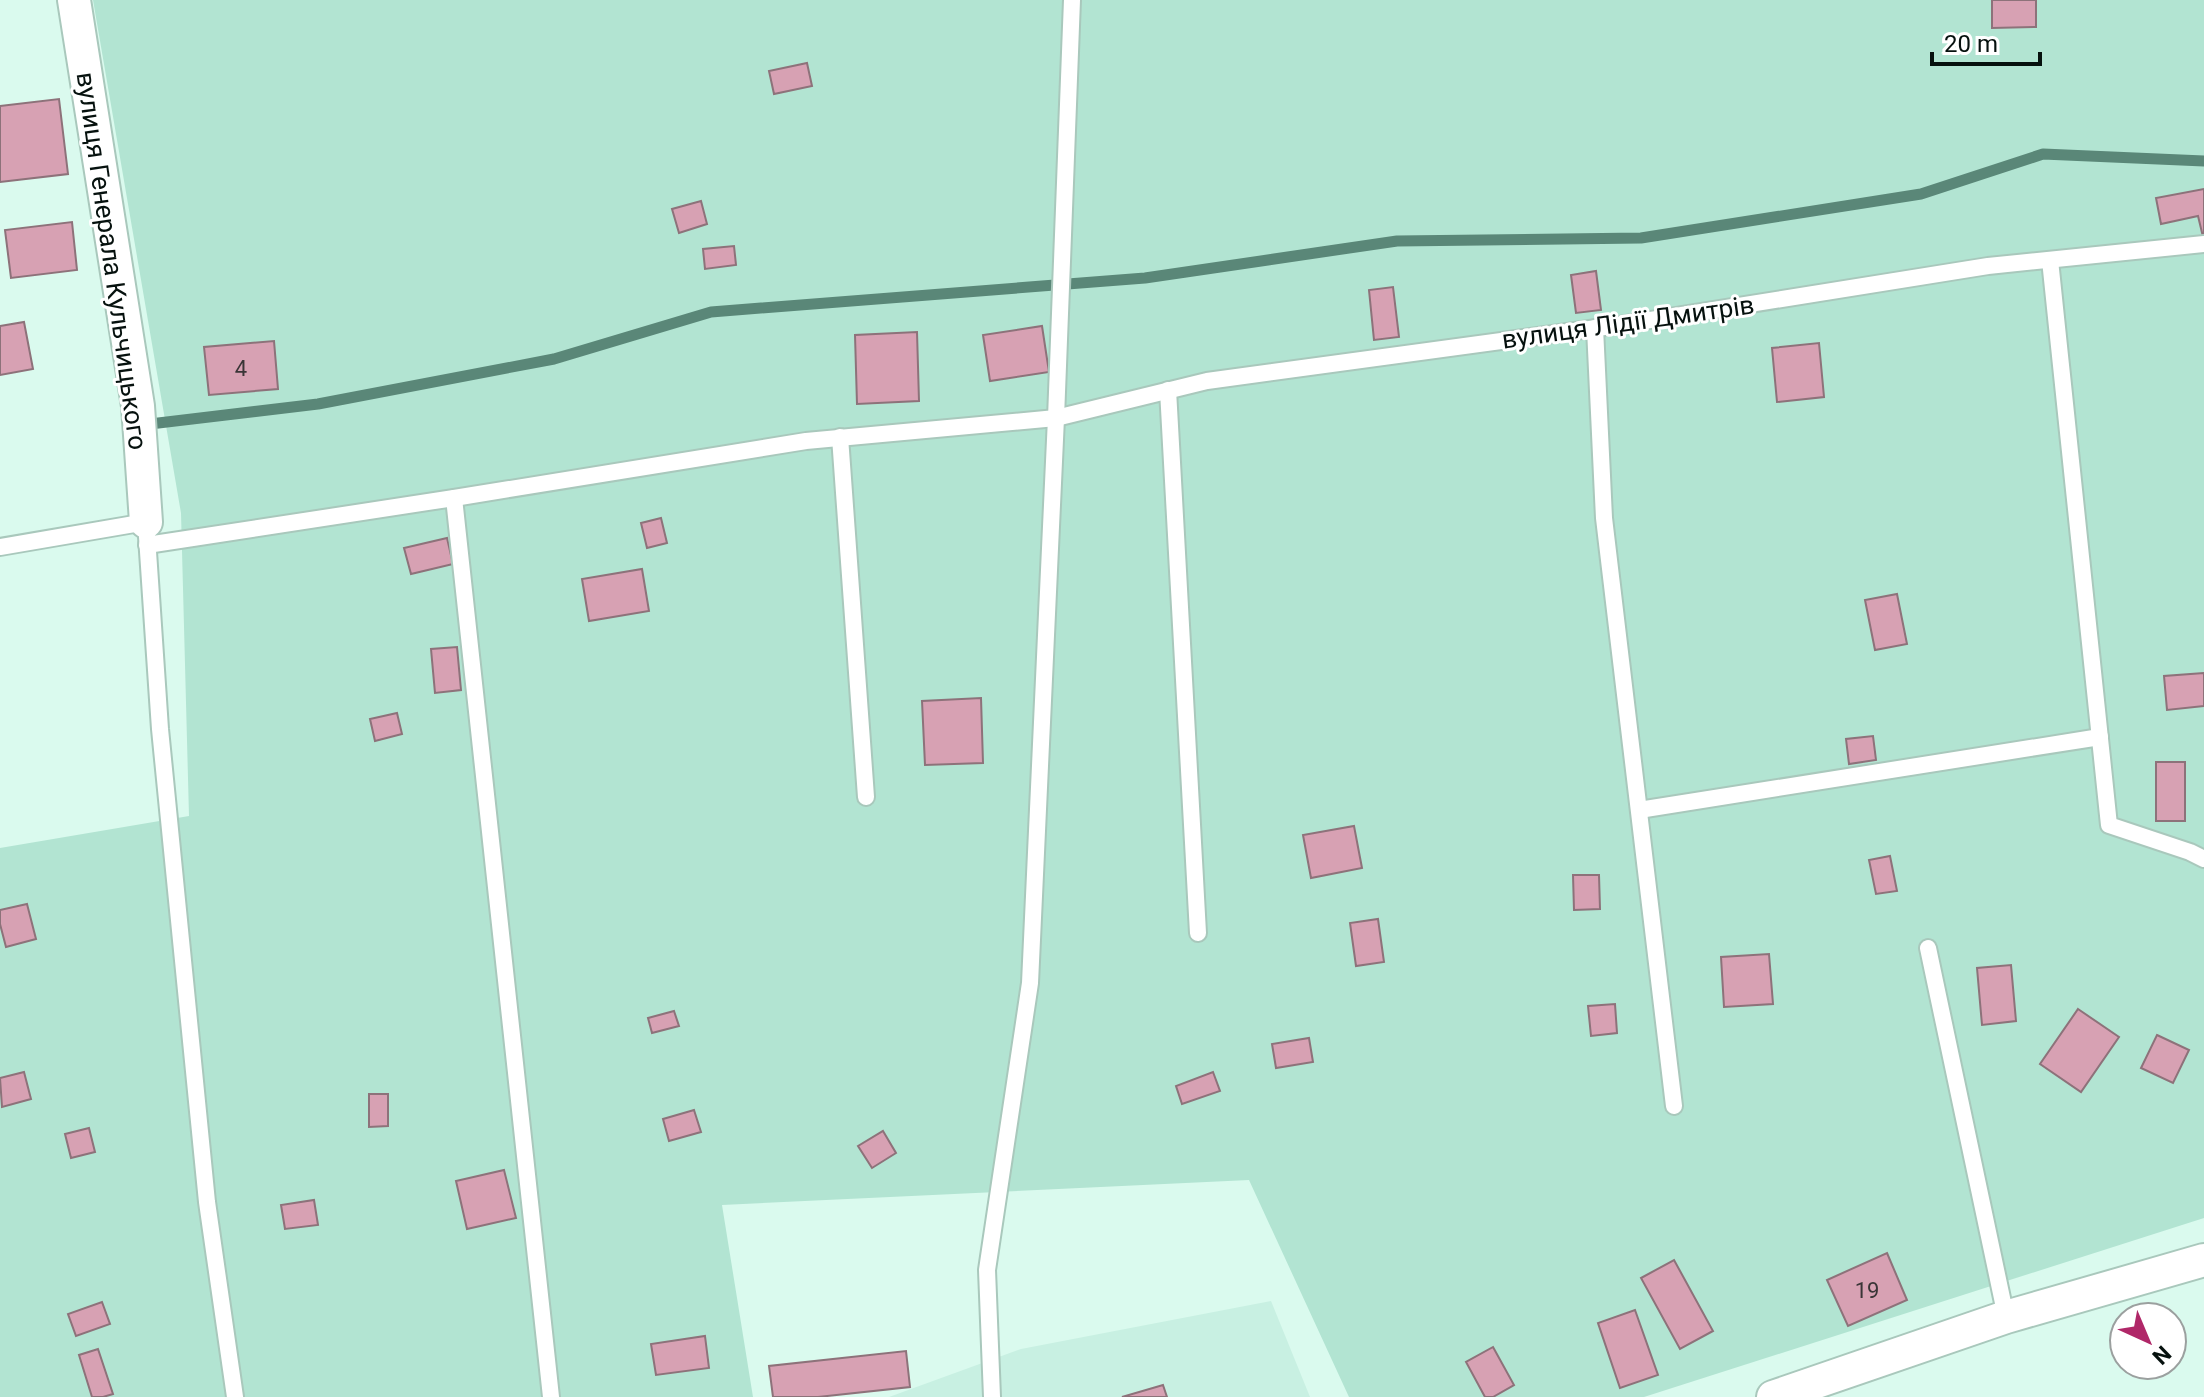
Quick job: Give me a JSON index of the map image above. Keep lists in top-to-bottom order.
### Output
{
  "streets": {
    "street": ["вулиця Генерала Кульчицького"],
    "lane": ["вулиця Лідії Дмитрів"]
  },
  "crossings": [
    ["вулиця Генерала Кульчицького", "вулиця Лідії Дмитрів"]
  ],
  "house_numbers": ["4", "19"],
  "scale_bar": "20 m",
  "north": "bottom right"
}
